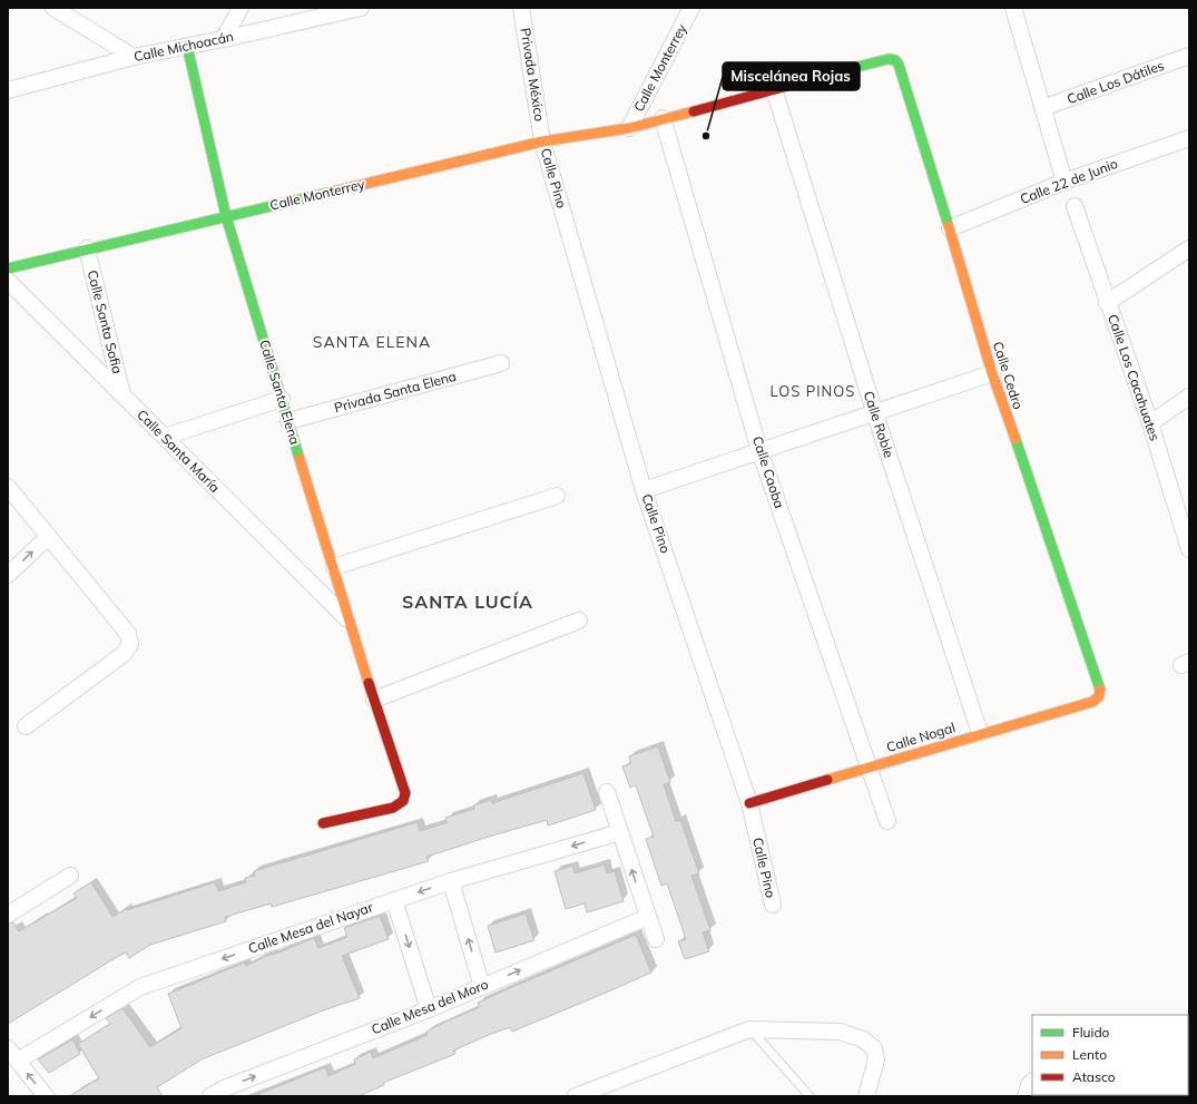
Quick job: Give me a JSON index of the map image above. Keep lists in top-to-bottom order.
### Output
{
  "streets": {
    "street": [
      "Calle Michoacán",
      "Calle Monterrey",
      "Privada México",
      "Calle Los Dátiles",
      "Calle Pino",
      "Calle 22 de Junio",
      "Calle Santa Sofia",
      "Calle Cedro",
      "Calle Los Cacahuates",
      "Calle Santa Elena",
      "Privada Santa Elena",
      "Calle Roble",
      "Calle Santa María",
      "Calle Caoba",
      "Calle Nogal",
      "Calle Mesa del Nayar",
      "Calle Mesa del Moro"
    ]
  },
  "crossings": [
    ["Calle Michoacán", "Calle Santa Elena"],
    ["Calle Monterrey", "Privada México"],
    ["Calle Monterrey", "Calle Pino"],
    ["Calle Monterrey", "Calle Santa Sofia"],
    ["Calle Monterrey", "Calle Cedro"],
    ["Calle Monterrey", "Calle Santa Elena"],
    ["Calle Monterrey", "Calle Roble"],
    ["Calle Monterrey", "Calle Caoba"],
    ["Privada México", "Calle Pino"],
    ["Calle Pino", "Calle Nogal"],
    ["Calle 22 de Junio", "Calle Cedro"],
    ["Calle Santa Sofia", "Calle Santa María"],
    ["Calle Cedro", "Calle Nogal"],
    ["Calle Santa Elena", "Privada Santa Elena"],
    ["Calle Santa Elena", "Calle Santa María"],
    ["Calle Roble", "Calle Nogal"],
    ["Calle Caoba", "Calle Nogal"]
  ],
  "one_way": ["Calle Mesa del Nayar", "Calle Mesa del Moro"],
  "districts": ["SANTA ELENA", "LOS PINOS", "SANTA LUCÍA"],
  "places": ["Miscelánea Rojas"],
  "legend": ["Fluido", "Lento", "Atasco"]
}
